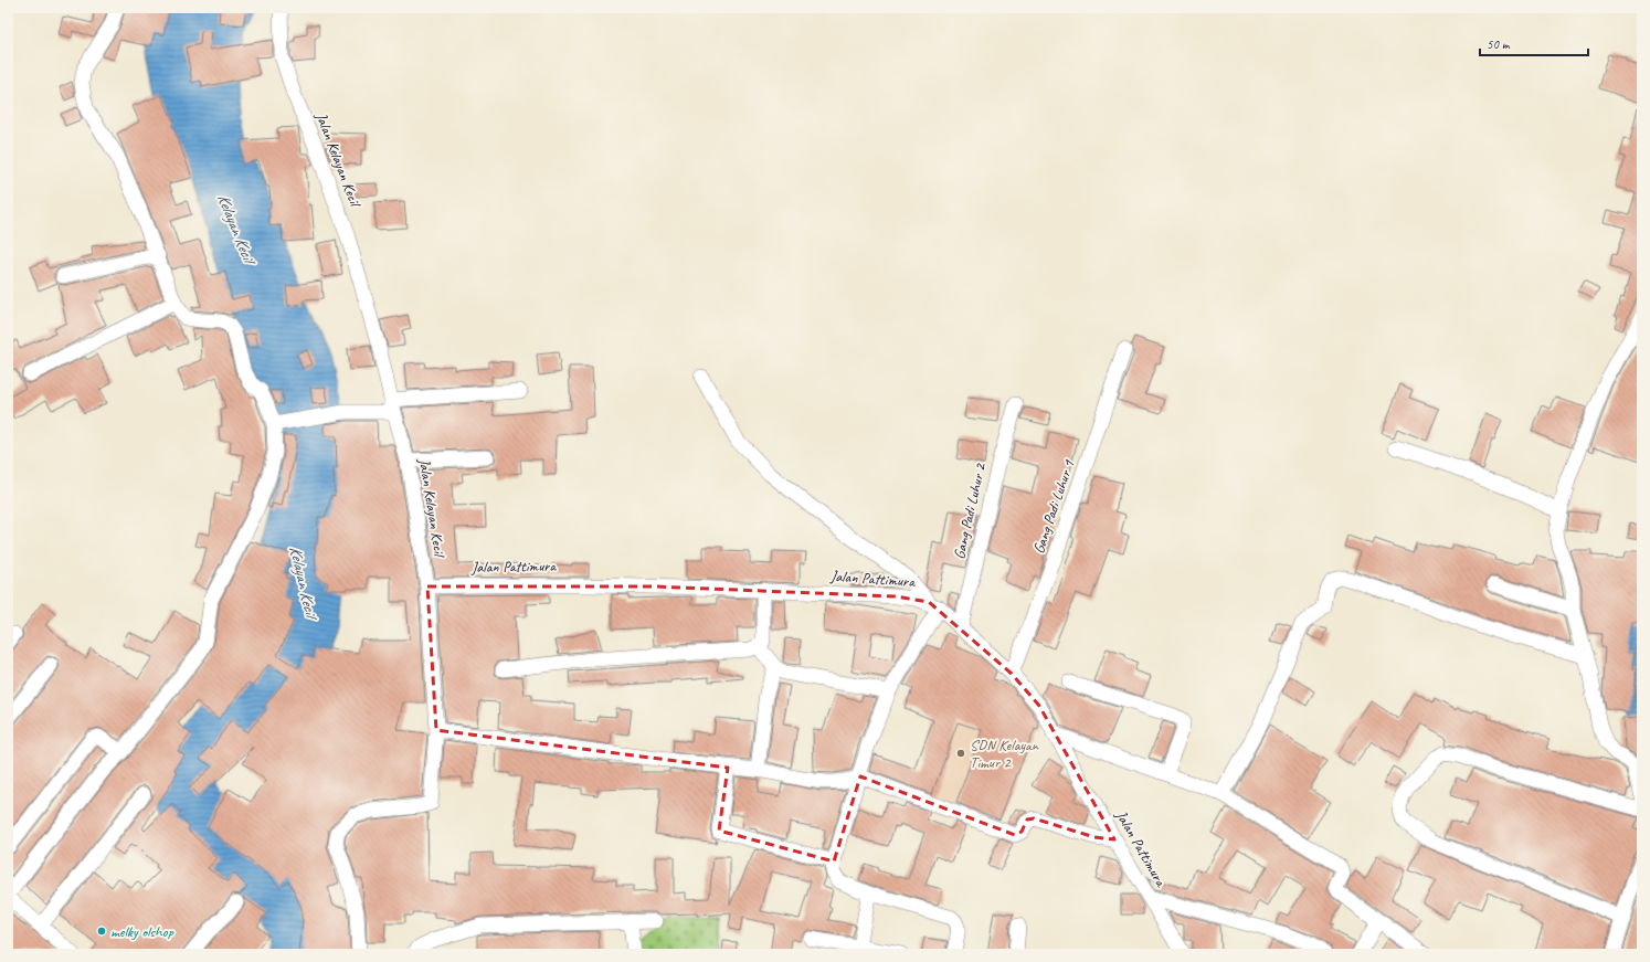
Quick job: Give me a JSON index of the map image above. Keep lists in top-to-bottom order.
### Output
{
  "streets": {
    "street": [
      "Jalan Kelayan Kecil",
      "Gang Padi Luhur 1",
      "Gang Padi Luhur 2",
      "Jalan Pattimura"
    ]
  },
  "crossings": [
    ["Jalan Kelayan Kecil", "Jalan Pattimura"],
    ["Gang Padi Luhur 1", "Jalan Pattimura"],
    ["Gang Padi Luhur 2", "Jalan Pattimura"]
  ],
  "water": ["Kelayan Kecil"],
  "places": ["SDN Kelayan Timur 2", "melky olshop"],
  "scale_bar": "50 m"
}
